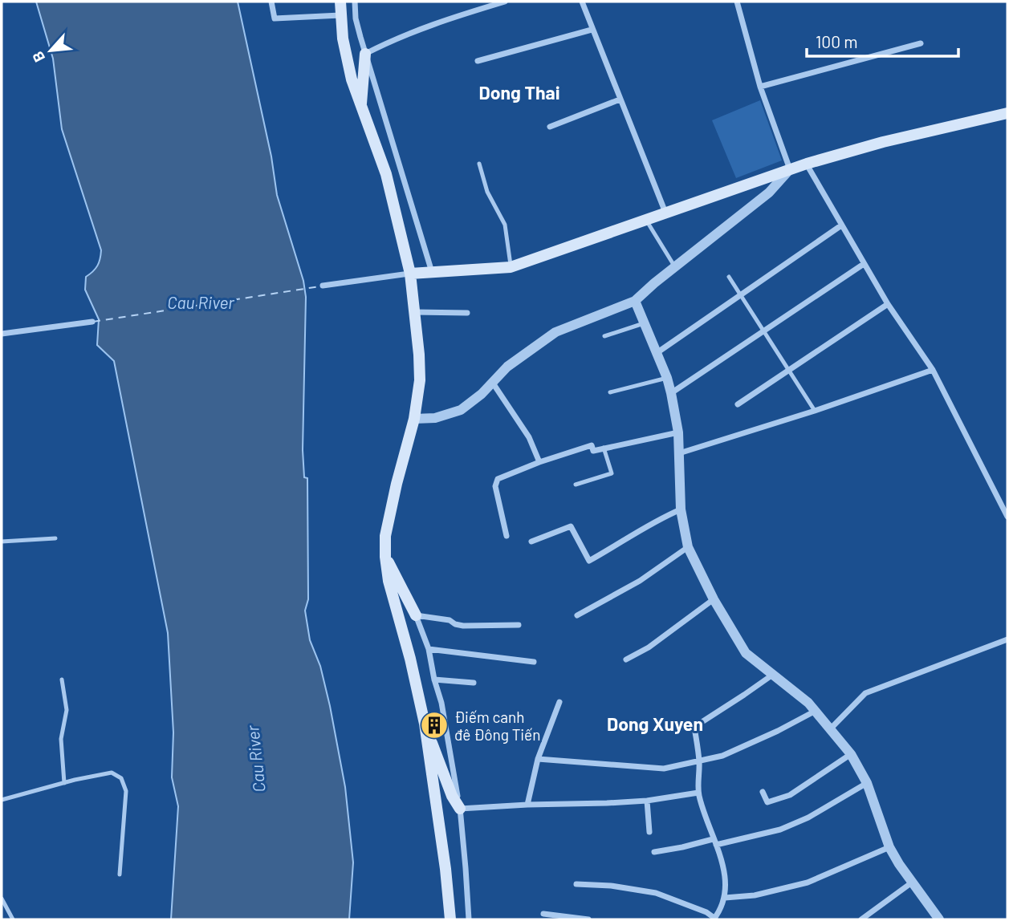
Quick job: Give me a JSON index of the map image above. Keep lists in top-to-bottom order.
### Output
{
  "districts": ["Dong Thai", "Dong Xuyen"],
  "water": ["Cau River"],
  "places": {
    "building": ["Điếm canh đê Đông Tiến"]
  },
  "scale_bar": "100 m",
  "north": "bottom left"
}
